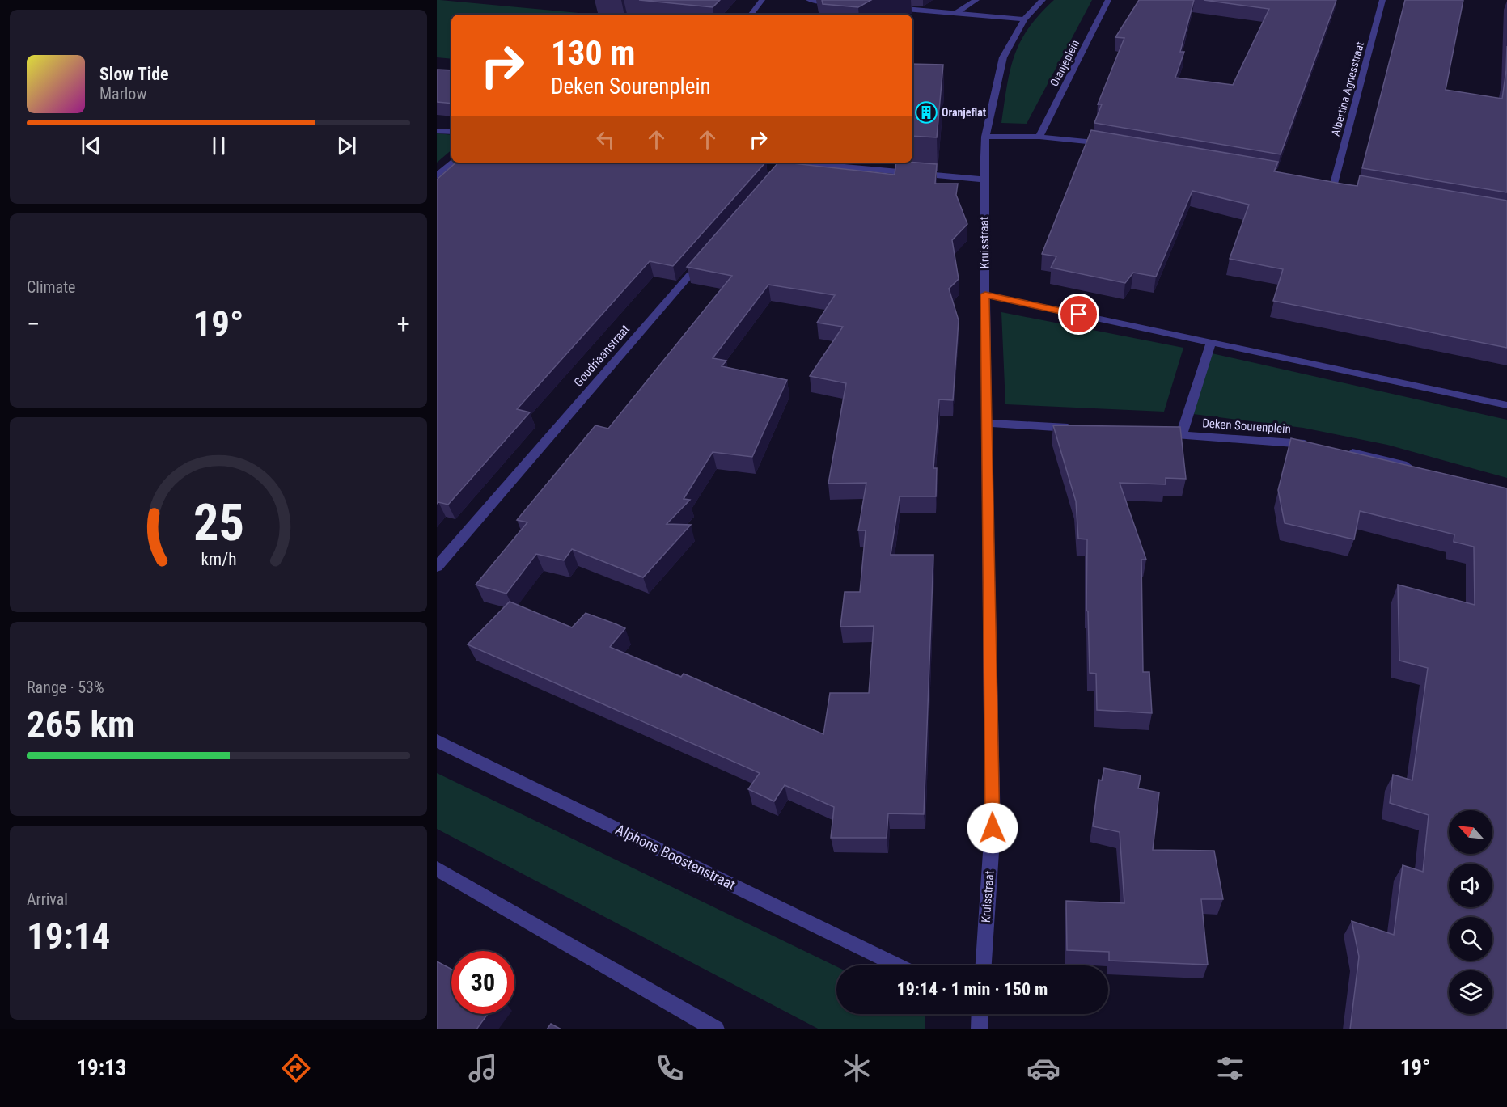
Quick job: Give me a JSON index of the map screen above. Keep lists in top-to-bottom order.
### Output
{
  "streets": {
    "street": [
      "Oranjeplein",
      "Albertina Agnesstraat",
      "Kruisstraat",
      "Goudriaanstraat",
      "Deken Sourenplein",
      "Alphons Boostenstraat"
    ]
  },
  "places": {
    "building": ["Oranjeflat"]
  },
  "north": "top left",
  "page": {
    "turn": ["130 m", "Deken Sourenplein"],
    "song": ["Slow Tide", "Marlow"],
    "tile": [
      "Climate",
      ["Range · 53%", "265 km"],
      ["Arrival", "19:14"]
    ],
    "heat": ["−", "19°", "+"],
    "limit": "30",
    "trip": "19:14 · 1 min · 150 m",
    "tabs": ["19:13", "19°"],
    "gauge": ["25", "km/h"]
  }
}
